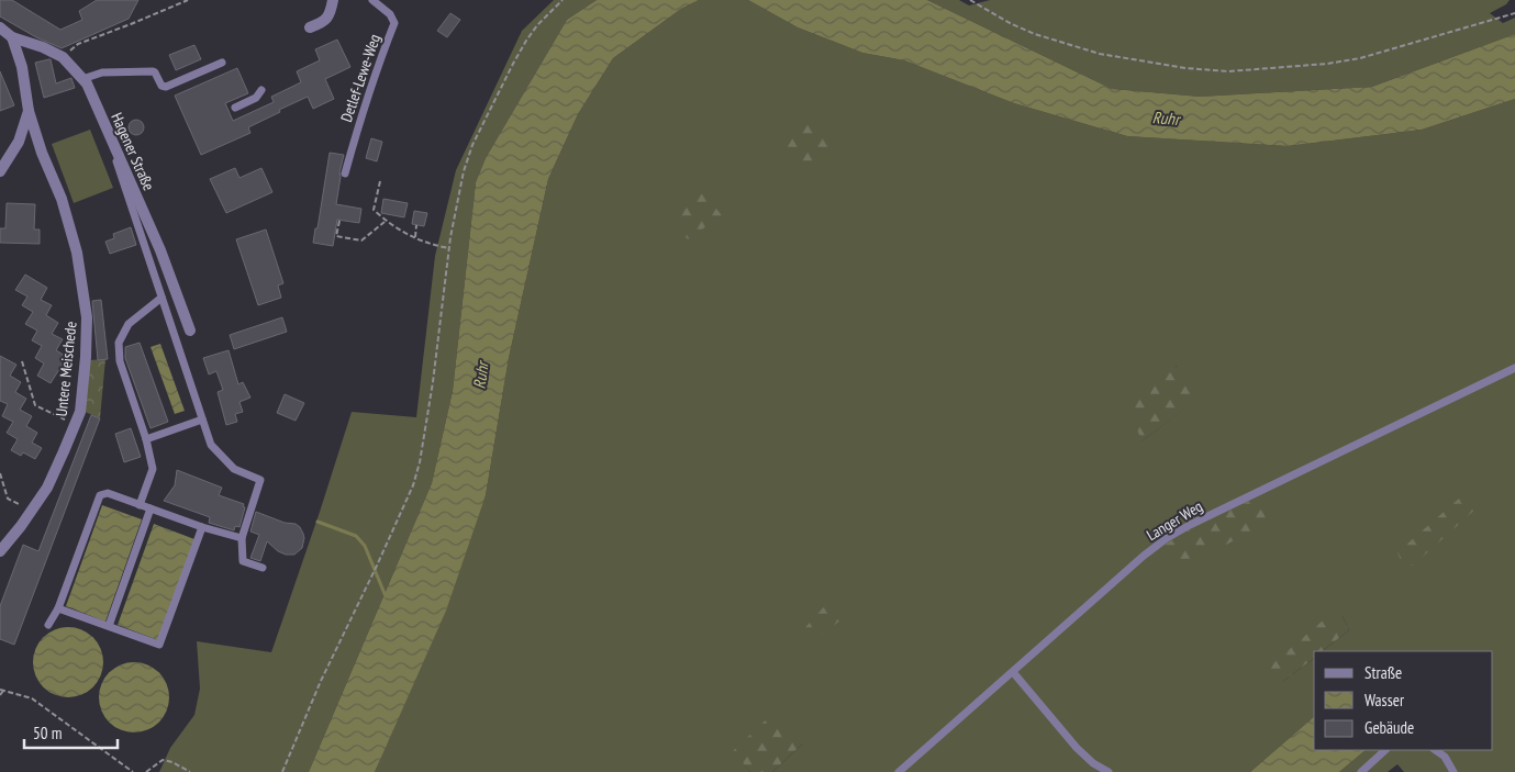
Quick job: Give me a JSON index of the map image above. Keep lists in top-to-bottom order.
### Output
{
  "streets": {
    "street": ["Hagener Straße", "Untere Meischede"],
    "lane": ["Detlef-Lewe-Weg", "Langer Weg"]
  },
  "crossings": [
    ["Hagener Straße", "Untere Meischede"]
  ],
  "water": ["Ruhr"],
  "legend": ["Straße", "Wasser", "Gebäude"],
  "scale_bar": "50 m"
}
